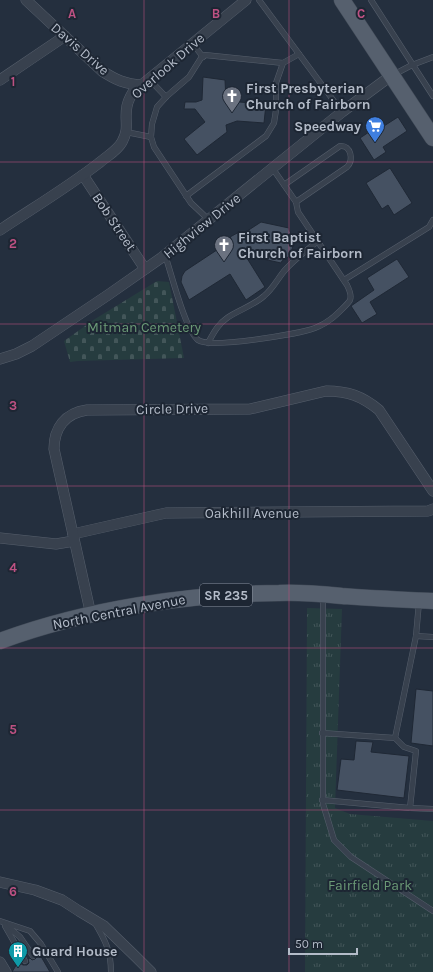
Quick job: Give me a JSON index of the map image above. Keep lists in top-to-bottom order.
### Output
{
  "streets": {
    "main road": ["SR 235", "North Central Avenue"],
    "street": [
      "Davis Drive",
      "Overlook Drive",
      "Bob Street",
      "Highview Drive",
      "Circle Drive",
      "Oakhill Avenue"
    ]
  },
  "crossings": [
    ["Davis Drive", "Overlook Drive"],
    ["Overlook Drive", "Bob Street"],
    ["Bob Street", "Highview Drive"],
    ["Circle Drive", "Oakhill Avenue"],
    ["Circle Drive", "North Central Avenue"]
  ],
  "parks": ["Mitman Cemetery", "Fairfield Park"],
  "places": {
    "church": ["First Presbyterian Church of Fairborn", "First Baptist Church of Fairborn"],
    "supermarket": ["Speedway"],
    "building": ["Guard House"]
  },
  "scale_bar": "50 m",
  "grid": {
    "columns": ["A", "B", "C"],
    "rows": [
      "1",
      "2",
      "3",
      "4",
      "5",
      "6"
    ]
  }
}
